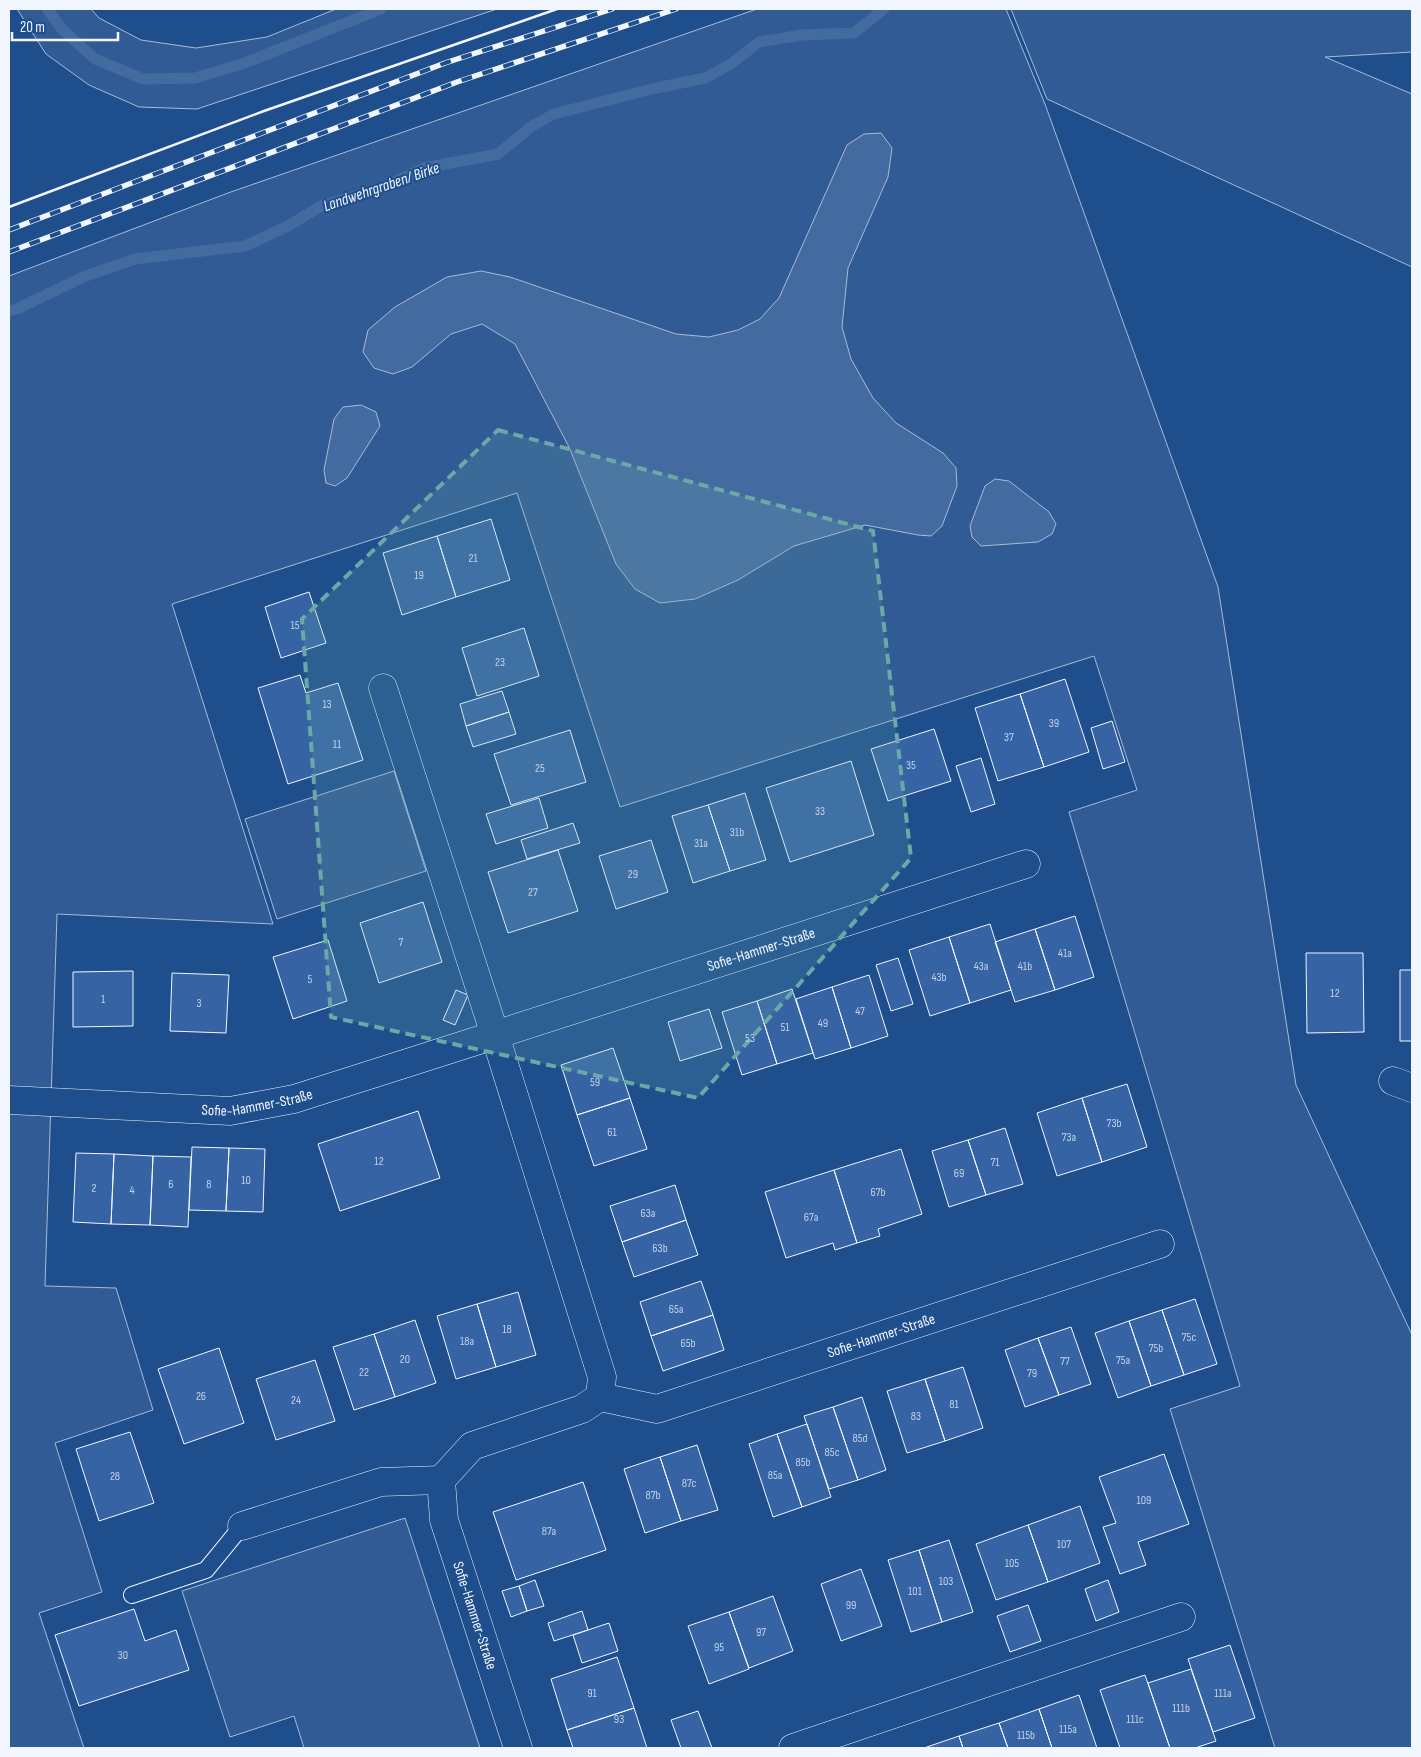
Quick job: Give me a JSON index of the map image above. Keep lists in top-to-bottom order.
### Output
{
  "streets": {
    "street": ["Sofie-Hammer-Straße"]
  },
  "water": ["Landwehrgraben/ Birke"],
  "house_numbers": [
    "21",
    "19",
    "15",
    "23",
    "13",
    "39",
    "37",
    "11",
    "35",
    "25",
    "33",
    "31b",
    "31a",
    "29",
    "27",
    "7",
    "41a",
    "43a",
    "41b",
    "43b",
    "5",
    "12",
    "1",
    "3",
    "47",
    "49",
    "51",
    "53",
    "59",
    "73b",
    "61",
    "73a",
    "12",
    "71",
    "69",
    "10",
    "6",
    "8",
    "2",
    "4",
    "67b",
    "63a",
    "67a",
    "63b",
    "65a",
    "18",
    "75c",
    "18a",
    "65b",
    "75b",
    "20",
    "75a",
    "77",
    "22",
    "79",
    "26",
    "24",
    "81",
    "83",
    "85d",
    "85c",
    "85b",
    "85a",
    "28",
    "87c",
    "87b",
    "109",
    "87a",
    "107",
    "105",
    "103",
    "101",
    "99",
    "97",
    "95",
    "30",
    "91",
    "111a",
    "111b",
    "93",
    "111c",
    "115a",
    "115b"
  ],
  "scale_bar": "20 m"
}
